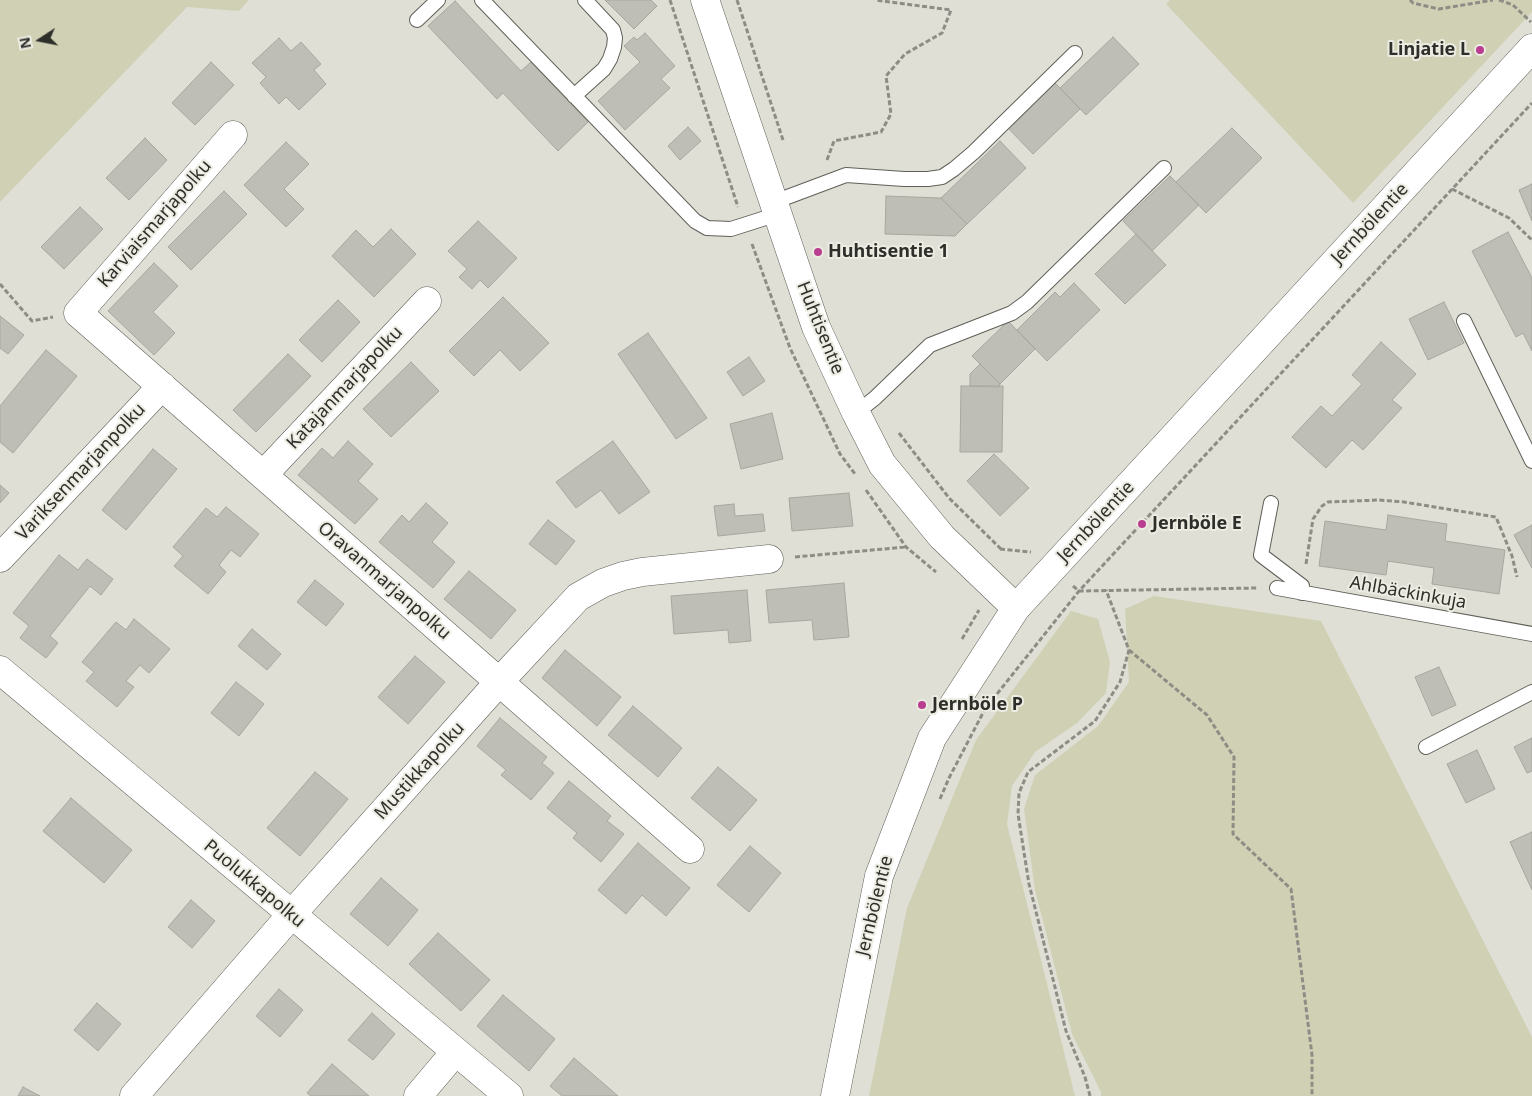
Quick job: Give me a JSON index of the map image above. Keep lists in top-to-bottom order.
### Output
{
  "streets": {
    "street": [
      "Karviaismarjapolku",
      "Jernbölentie",
      "Huhtisentie",
      "Katajanmarjapolku",
      "Variksenmarjanpolku",
      "Oravanmarjanpolku",
      "Mustikkapolku",
      "Puolukkapolku"
    ],
    "lane": ["Ahlbäckinkuja"]
  },
  "crossings": [
    ["Karviaismarjapolku", "Oravanmarjanpolku"],
    ["Jernbölentie", "Huhtisentie"],
    ["Katajanmarjapolku", "Oravanmarjanpolku"],
    ["Variksenmarjanpolku", "Oravanmarjanpolku"],
    ["Oravanmarjanpolku", "Mustikkapolku"],
    ["Mustikkapolku", "Puolukkapolku"]
  ],
  "places": [
    "Linjatie L",
    "Huhtisentie 1",
    "Jernböle E",
    "Jernböle P"
  ],
  "north": "left"
}
